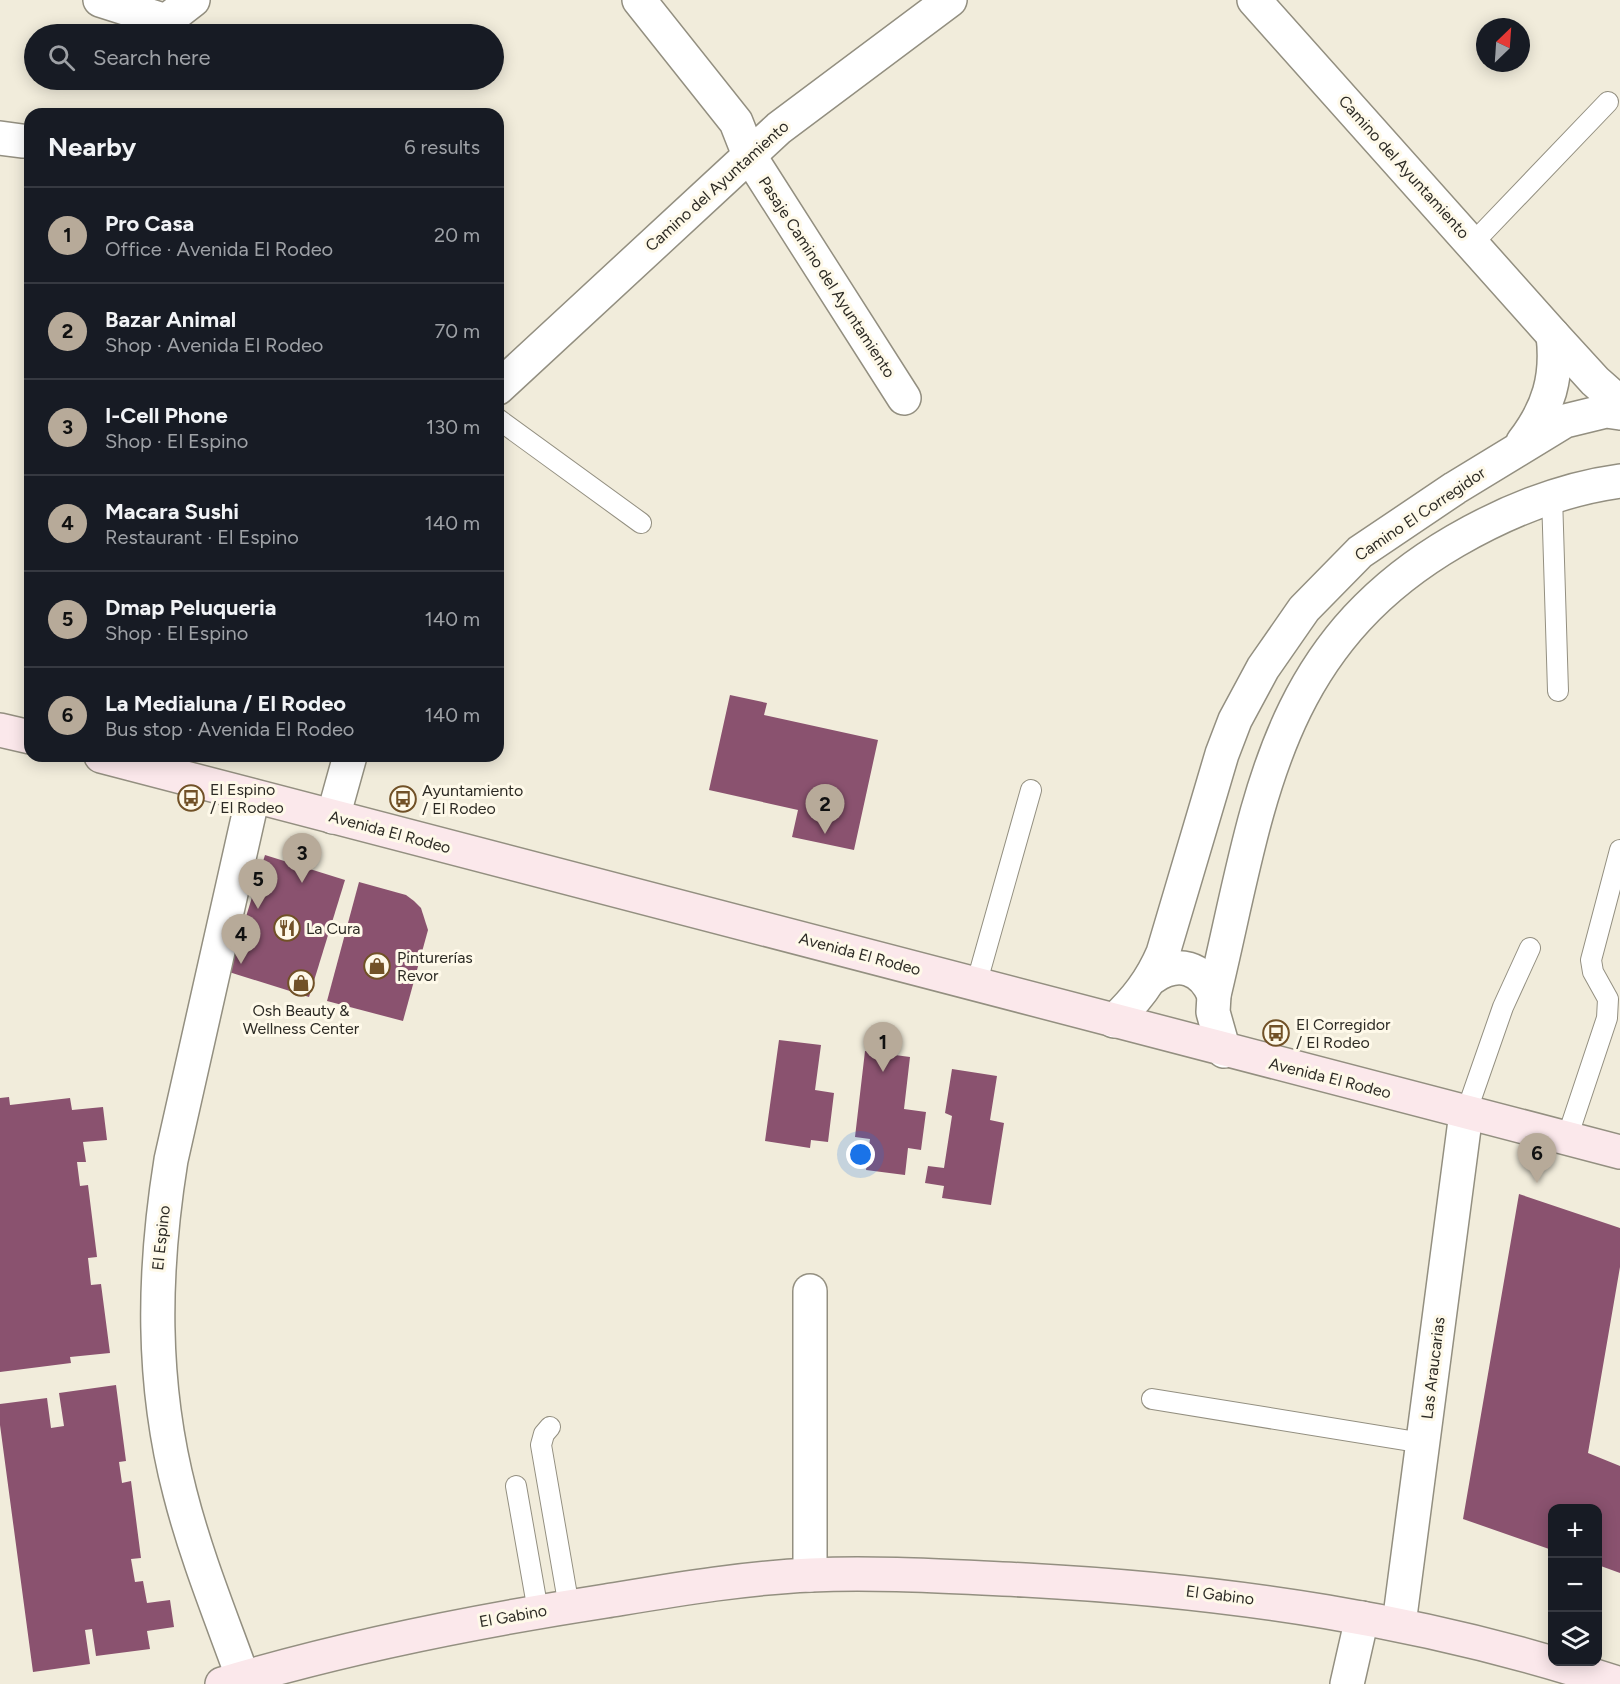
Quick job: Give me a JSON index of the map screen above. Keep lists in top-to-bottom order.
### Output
{
  "streets": {
    "main road": ["Avenida El Rodeo", "El Gabino"],
    "street": [
      "Camino del Ayuntamiento",
      "Pasaje Camino del Ayuntamiento",
      "Camino El Corregidor",
      "El Espino",
      "Las Araucarias"
    ]
  },
  "crossings": [
    ["Camino del Ayuntamiento", "Pasaje Camino del Ayuntamiento"],
    ["Camino El Corregidor", "Avenida El Rodeo"],
    ["Avenida El Rodeo", "El Espino"],
    ["Avenida El Rodeo", "Las Araucarias"],
    ["El Espino", "El Gabino"],
    ["Las Araucarias", "El Gabino"]
  ],
  "places": {
    "bus stop": ["El Espino / El Rodeo", "Ayuntamiento / El Rodeo", "El Corregidor / El Rodeo"],
    "restaurant": ["La Cura"],
    "shop": ["Pinturerías Revor", "Osh Beauty & Wellness Center"]
  },
  "north": "top right",
  "page": {
    "search": "Search here",
    "heading": ["Nearby", "6 results"],
    "list": [
      {
        "mark": "1",
        "name": "Pro Casa",
        "note": "Office · Avenida El Rodeo",
        "value": "20 m"
      },
      {
        "mark": "2",
        "name": "Bazar Animal",
        "note": "Shop · Avenida El Rodeo",
        "value": "70 m"
      },
      {
        "mark": "3",
        "name": "I-Cell Phone",
        "note": "Shop · El Espino",
        "value": "130 m"
      },
      {
        "mark": "4",
        "name": "Macara Sushi",
        "note": "Restaurant · El Espino",
        "value": "140 m"
      },
      {
        "mark": "5",
        "name": "Dmap Peluqueria",
        "note": "Shop · El Espino",
        "value": "140 m"
      },
      {
        "mark": "6",
        "name": "La Medialuna / El Rodeo",
        "note": "Bus stop · Avenida El Rodeo",
        "value": "140 m"
      }
    ],
    "pins": [
      "2",
      "3",
      "5",
      "4",
      "1",
      "6"
    ],
    "map_buttons": ["+", "−"]
  }
}
